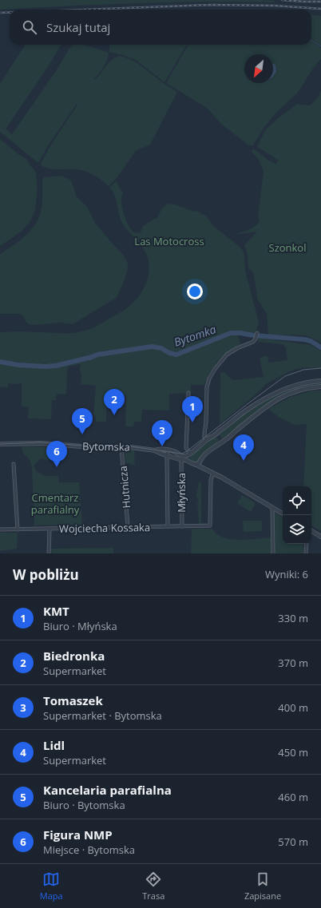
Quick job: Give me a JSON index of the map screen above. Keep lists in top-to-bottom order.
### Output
{
  "streets": {
    "street": [
      "Bytomska",
      "Hutnicza",
      "Młyńska",
      "Wojciecha Kossaka"
    ]
  },
  "crossings": [
    ["Bytomska", "Hutnicza"],
    ["Bytomska", "Młyńska"],
    ["Bytomska", "Wojciecha Kossaka"],
    ["Hutnicza", "Wojciecha Kossaka"],
    ["Młyńska", "Wojciecha Kossaka"]
  ],
  "water": ["Bytomka"],
  "parks": ["Las Motocross", "Szonkol", "Cmentarz parafialny"],
  "north": "bottom left",
  "page": {
    "search": "Szukaj tutaj",
    "pins": [
      "2",
      "1",
      "5",
      "3",
      "4",
      "6"
    ],
    "heading": ["W pobliżu", "Wyniki: 6"],
    "list": [
      {
        "mark": "1",
        "name": "KMT",
        "note": "Biuro · Młyńska",
        "value": "330 m"
      },
      {
        "mark": "2",
        "name": "Biedronka",
        "note": "Supermarket",
        "value": "370 m"
      },
      {
        "mark": "3",
        "name": "Tomaszek",
        "note": "Supermarket · Bytomska",
        "value": "400 m"
      },
      {
        "mark": "4",
        "name": "Lidl",
        "note": "Supermarket",
        "value": "450 m"
      },
      {
        "mark": "5",
        "name": "Kancelaria parafialna",
        "note": "Biuro · Bytomska",
        "value": "460 m"
      },
      {
        "mark": "6",
        "name": "Figura NMP",
        "note": "Miejsce · Bytomska",
        "value": "570 m"
      }
    ],
    "nav": ["Mapa", "Trasa", "Zapisane"]
  }
}
